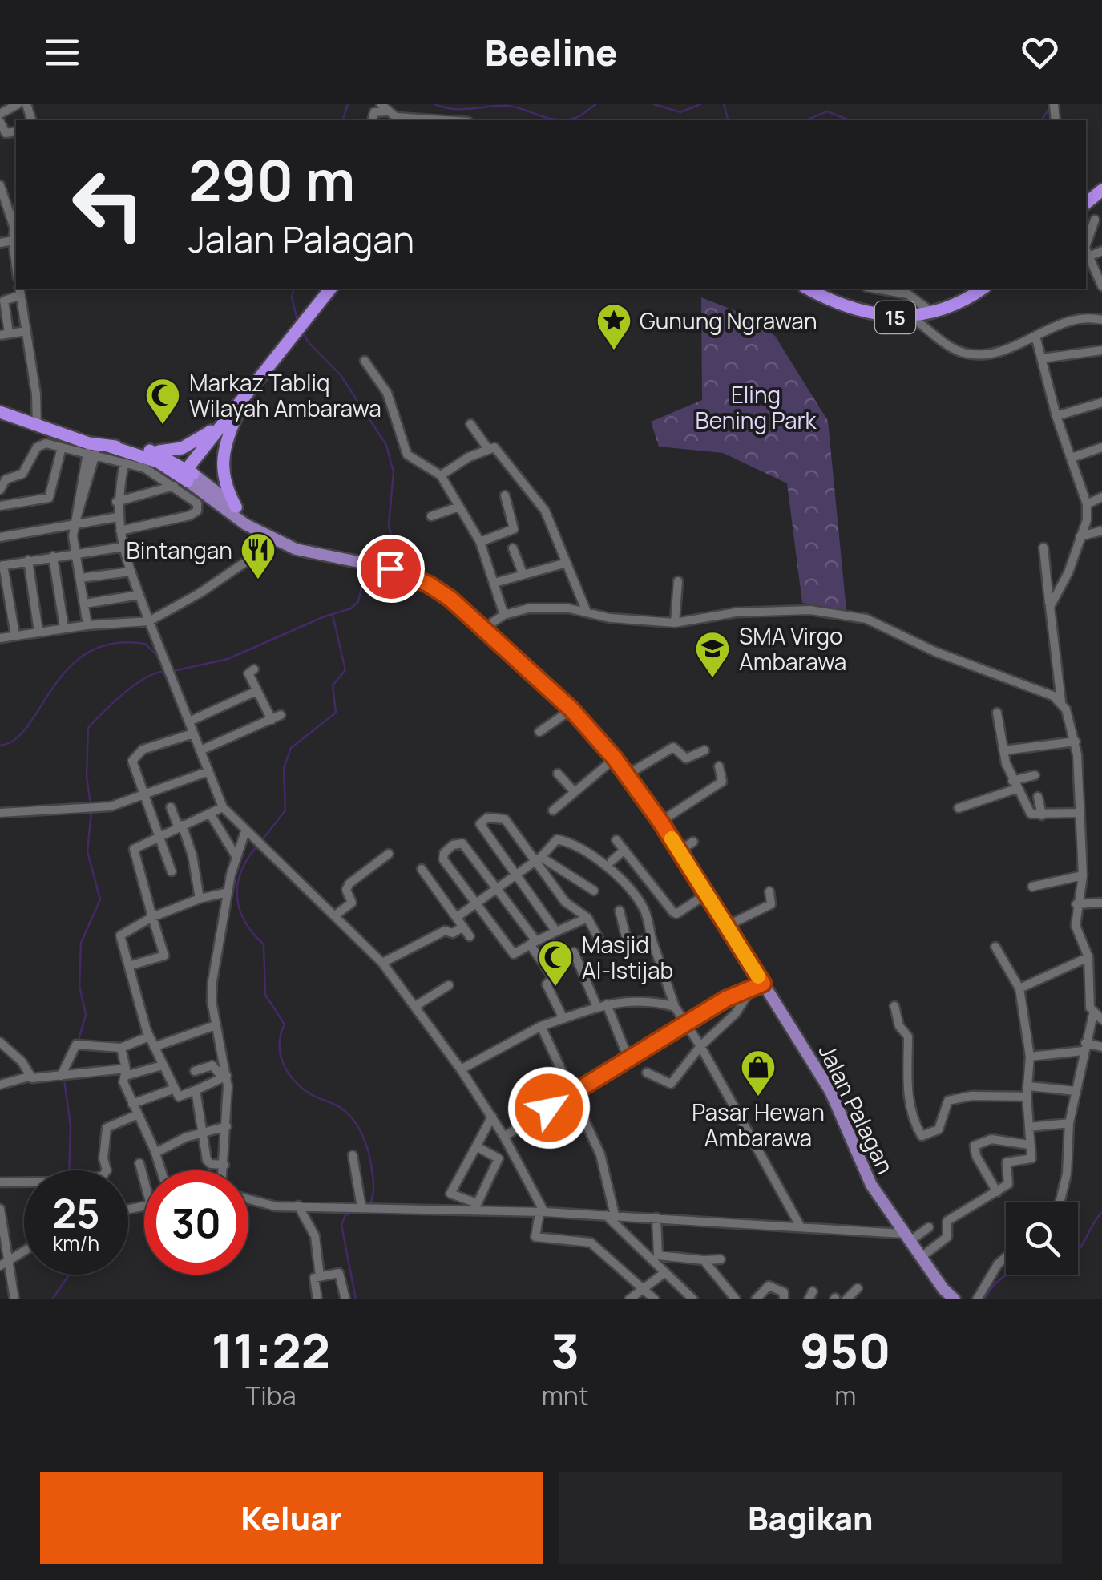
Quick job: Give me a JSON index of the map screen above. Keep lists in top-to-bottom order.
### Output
{
  "streets": {
    "highway": ["15", "Jalan Palagan"]
  },
  "parks": ["Eling Bening Park"],
  "places": {
    "place": ["Gunung Ngrawan"],
    "mosque": ["Markaz Tabliq Wilayah Ambarawa", "Masjid Al-Istijab"],
    "restaurant": ["Bintangan"],
    "school or university": ["SMA Virgo Ambarawa"],
    "shop": ["Pasar Hewan Ambarawa"]
  },
  "page": {
    "header": "Beeline",
    "turn": ["290 m", "Jalan Palagan"],
    "speed": "25 km/h",
    "limit": "30",
    "eta": [
      "11:22",
      "Tiba",
      "3",
      "mnt",
      "950",
      "m"
    ],
    "buttons": ["Keluar", "Bagikan"]
  }
}
